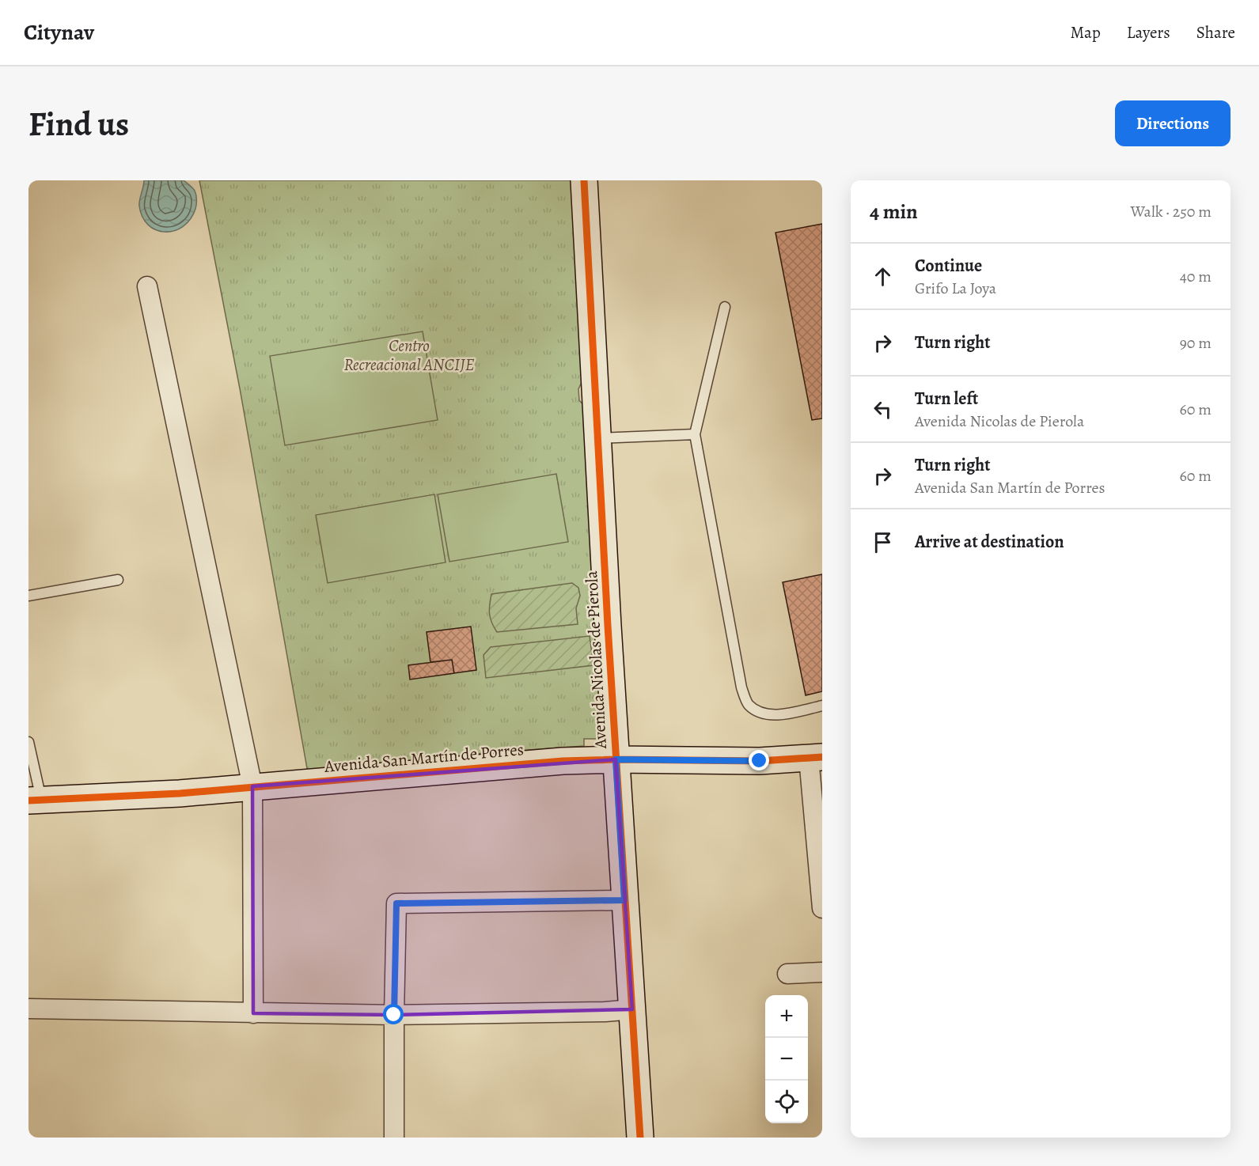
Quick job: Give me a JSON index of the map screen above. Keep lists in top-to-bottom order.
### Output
{
  "streets": {
    "street": ["Avenida Nicolas de Pierola", "Avenida San Martín de Porres"]
  },
  "crossings": [
    ["Avenida Nicolas de Pierola", "Avenida San Martín de Porres"]
  ],
  "parks": ["Centro Recreacional ANCIJE"],
  "page": {
    "header": "Citynav",
    "nav": ["Map", "Layers", "Share"],
    "buttons": "Directions",
    "title": "Find us",
    "heading": ["4 min", "Walk · 250 m"],
    "list": [
      ["Continue", "Grifo La Joya", "40 m"],
      ["Turn right", "90 m"],
      ["Turn left", "Avenida Nicolas de Pierola", "60 m"],
      ["Turn right", "Avenida San Martín de Porres", "60 m"],
      "Arrive at destination"
    ],
    "map_buttons": ["+", "−"]
  }
}
